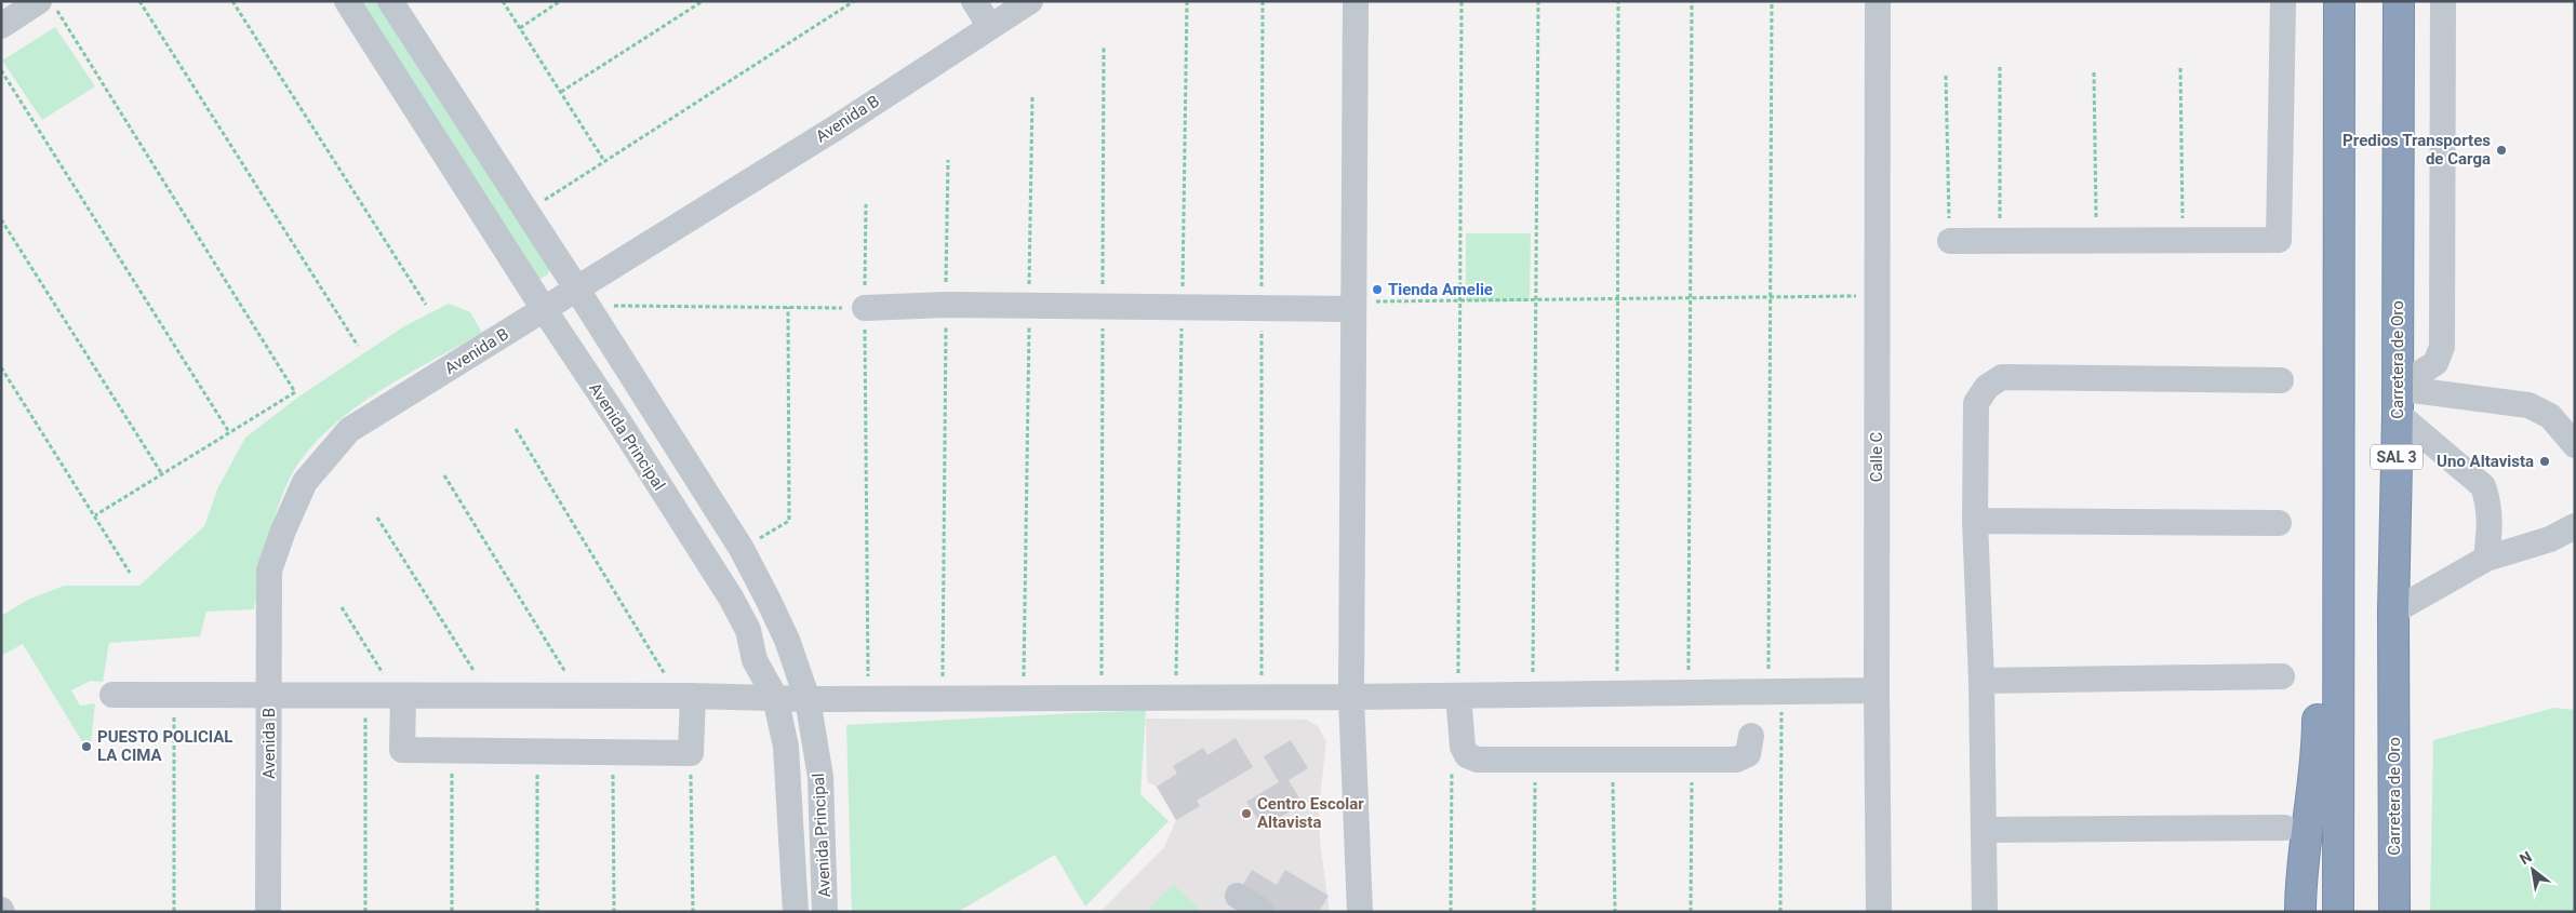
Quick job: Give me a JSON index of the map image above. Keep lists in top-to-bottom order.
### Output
{
  "streets": {
    "highway": ["Carretera de Oro", "SAL 3"],
    "street": ["Avenida B", "Avenida Principal", "Calle C"]
  },
  "crossings": [
    ["Avenida B", "Avenida Principal"]
  ],
  "places": [
    "Predios Transportes de Carga",
    "Tienda Amelie",
    "Uno Altavista",
    "PUESTO POLICIAL LA CIMA",
    "Centro Escolar Altavista"
  ],
  "north": "top left"
}
